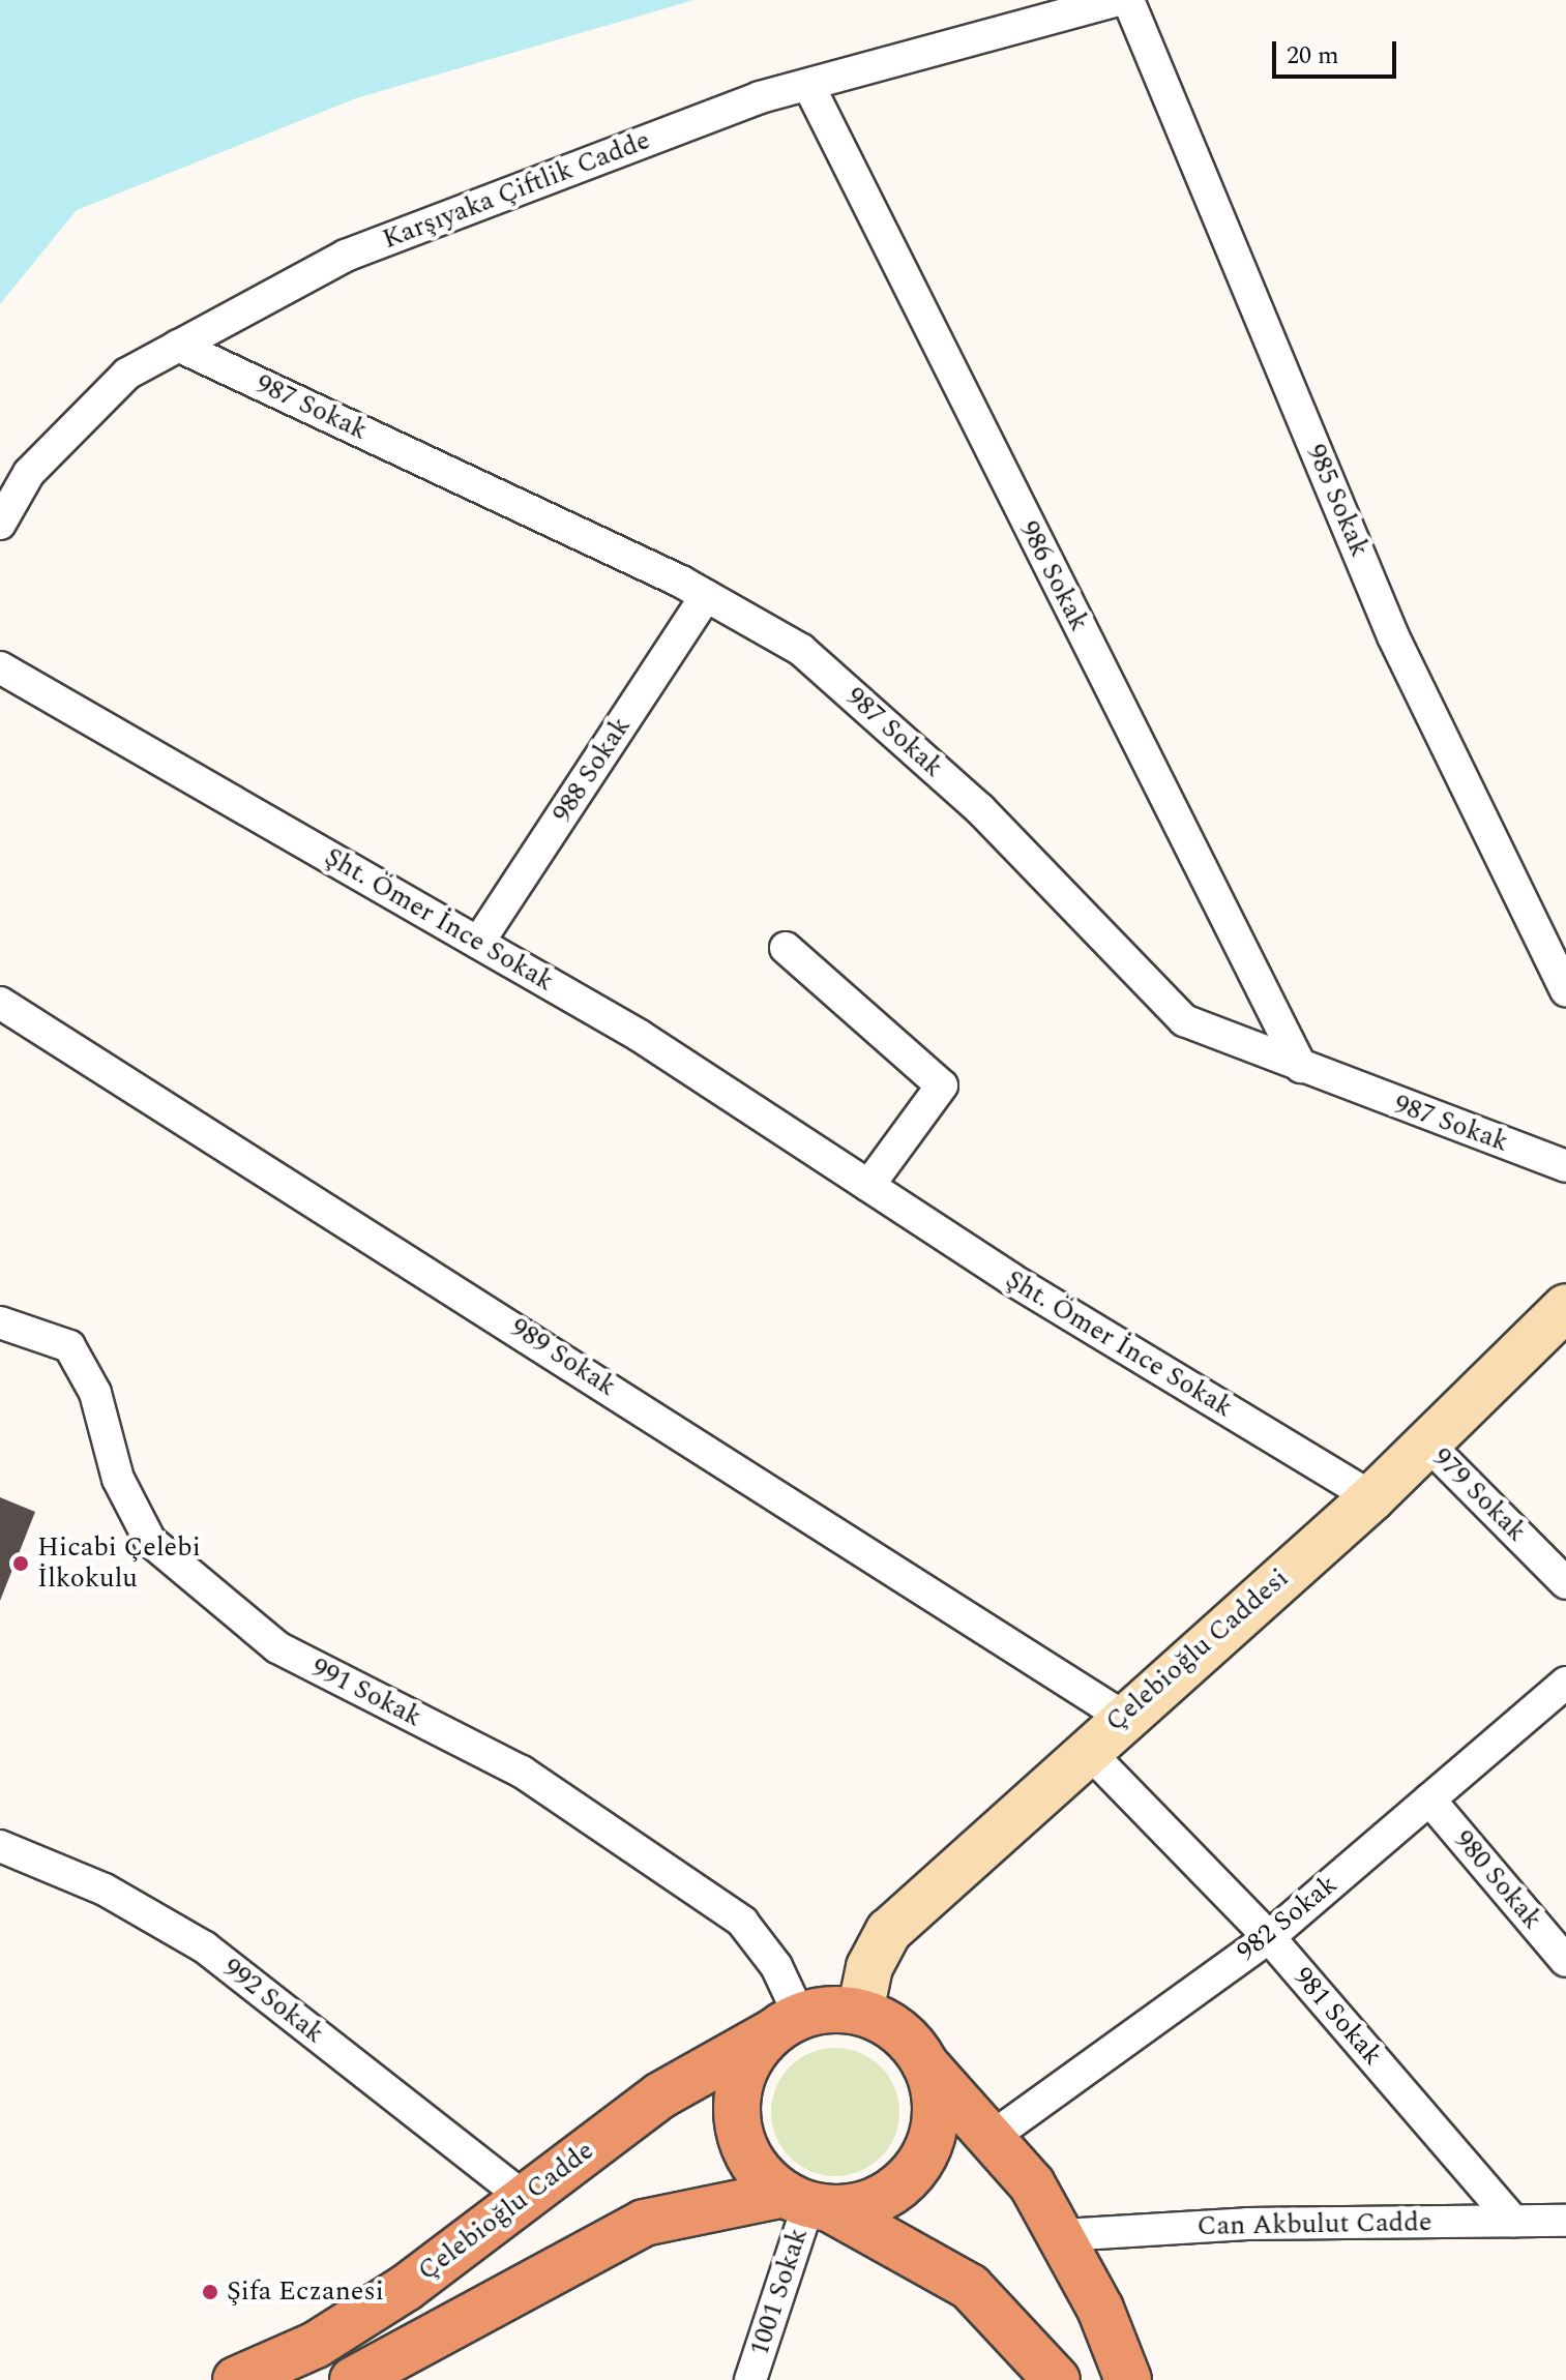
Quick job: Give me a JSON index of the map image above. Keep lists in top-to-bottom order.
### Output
{
  "streets": {
    "highway": ["Çelebioğlu Cadde"],
    "main road": ["Çelebioğlu Caddesi"],
    "street": [
      "Karşıyaka Çiftlik Cadde",
      "987 Sokak",
      "985 Sokak",
      "986 Sokak",
      "988 Sokak",
      "Şht. Ömer İnce Sokak",
      "989 Sokak",
      "979 Sokak",
      "991 Sokak",
      "980 Sokak",
      "982 Sokak",
      "992 Sokak",
      "981 Sokak",
      "Can Akbulut Cadde",
      "1001 Sokak"
    ]
  },
  "crossings": [
    ["Karşıyaka Çiftlik Cadde", "987 Sokak"],
    ["Karşıyaka Çiftlik Cadde", "986 Sokak"],
    ["987 Sokak", "986 Sokak"],
    ["987 Sokak", "988 Sokak"],
    ["988 Sokak", "Şht. Ömer İnce Sokak"],
    ["Şht. Ömer İnce Sokak", "Çelebioğlu Caddesi"],
    ["989 Sokak", "Çelebioğlu Caddesi"],
    ["979 Sokak", "Çelebioğlu Caddesi"],
    ["Çelebioğlu Caddesi", "991 Sokak"],
    ["Çelebioğlu Caddesi", "981 Sokak"],
    ["Çelebioğlu Caddesi", "Çelebioğlu Cadde"],
    ["Çelebioğlu Caddesi", "1001 Sokak"],
    ["991 Sokak", "Çelebioğlu Cadde"],
    ["991 Sokak", "1001 Sokak"],
    ["980 Sokak", "982 Sokak"],
    ["982 Sokak", "981 Sokak"],
    ["992 Sokak", "Çelebioğlu Cadde"],
    ["981 Sokak", "Can Akbulut Cadde"],
    ["Çelebioğlu Cadde", "1001 Sokak"]
  ],
  "places": ["Hicabi Çelebi İlkokulu", "Şifa Eczanesi"],
  "scale_bar": "20 m"
}
